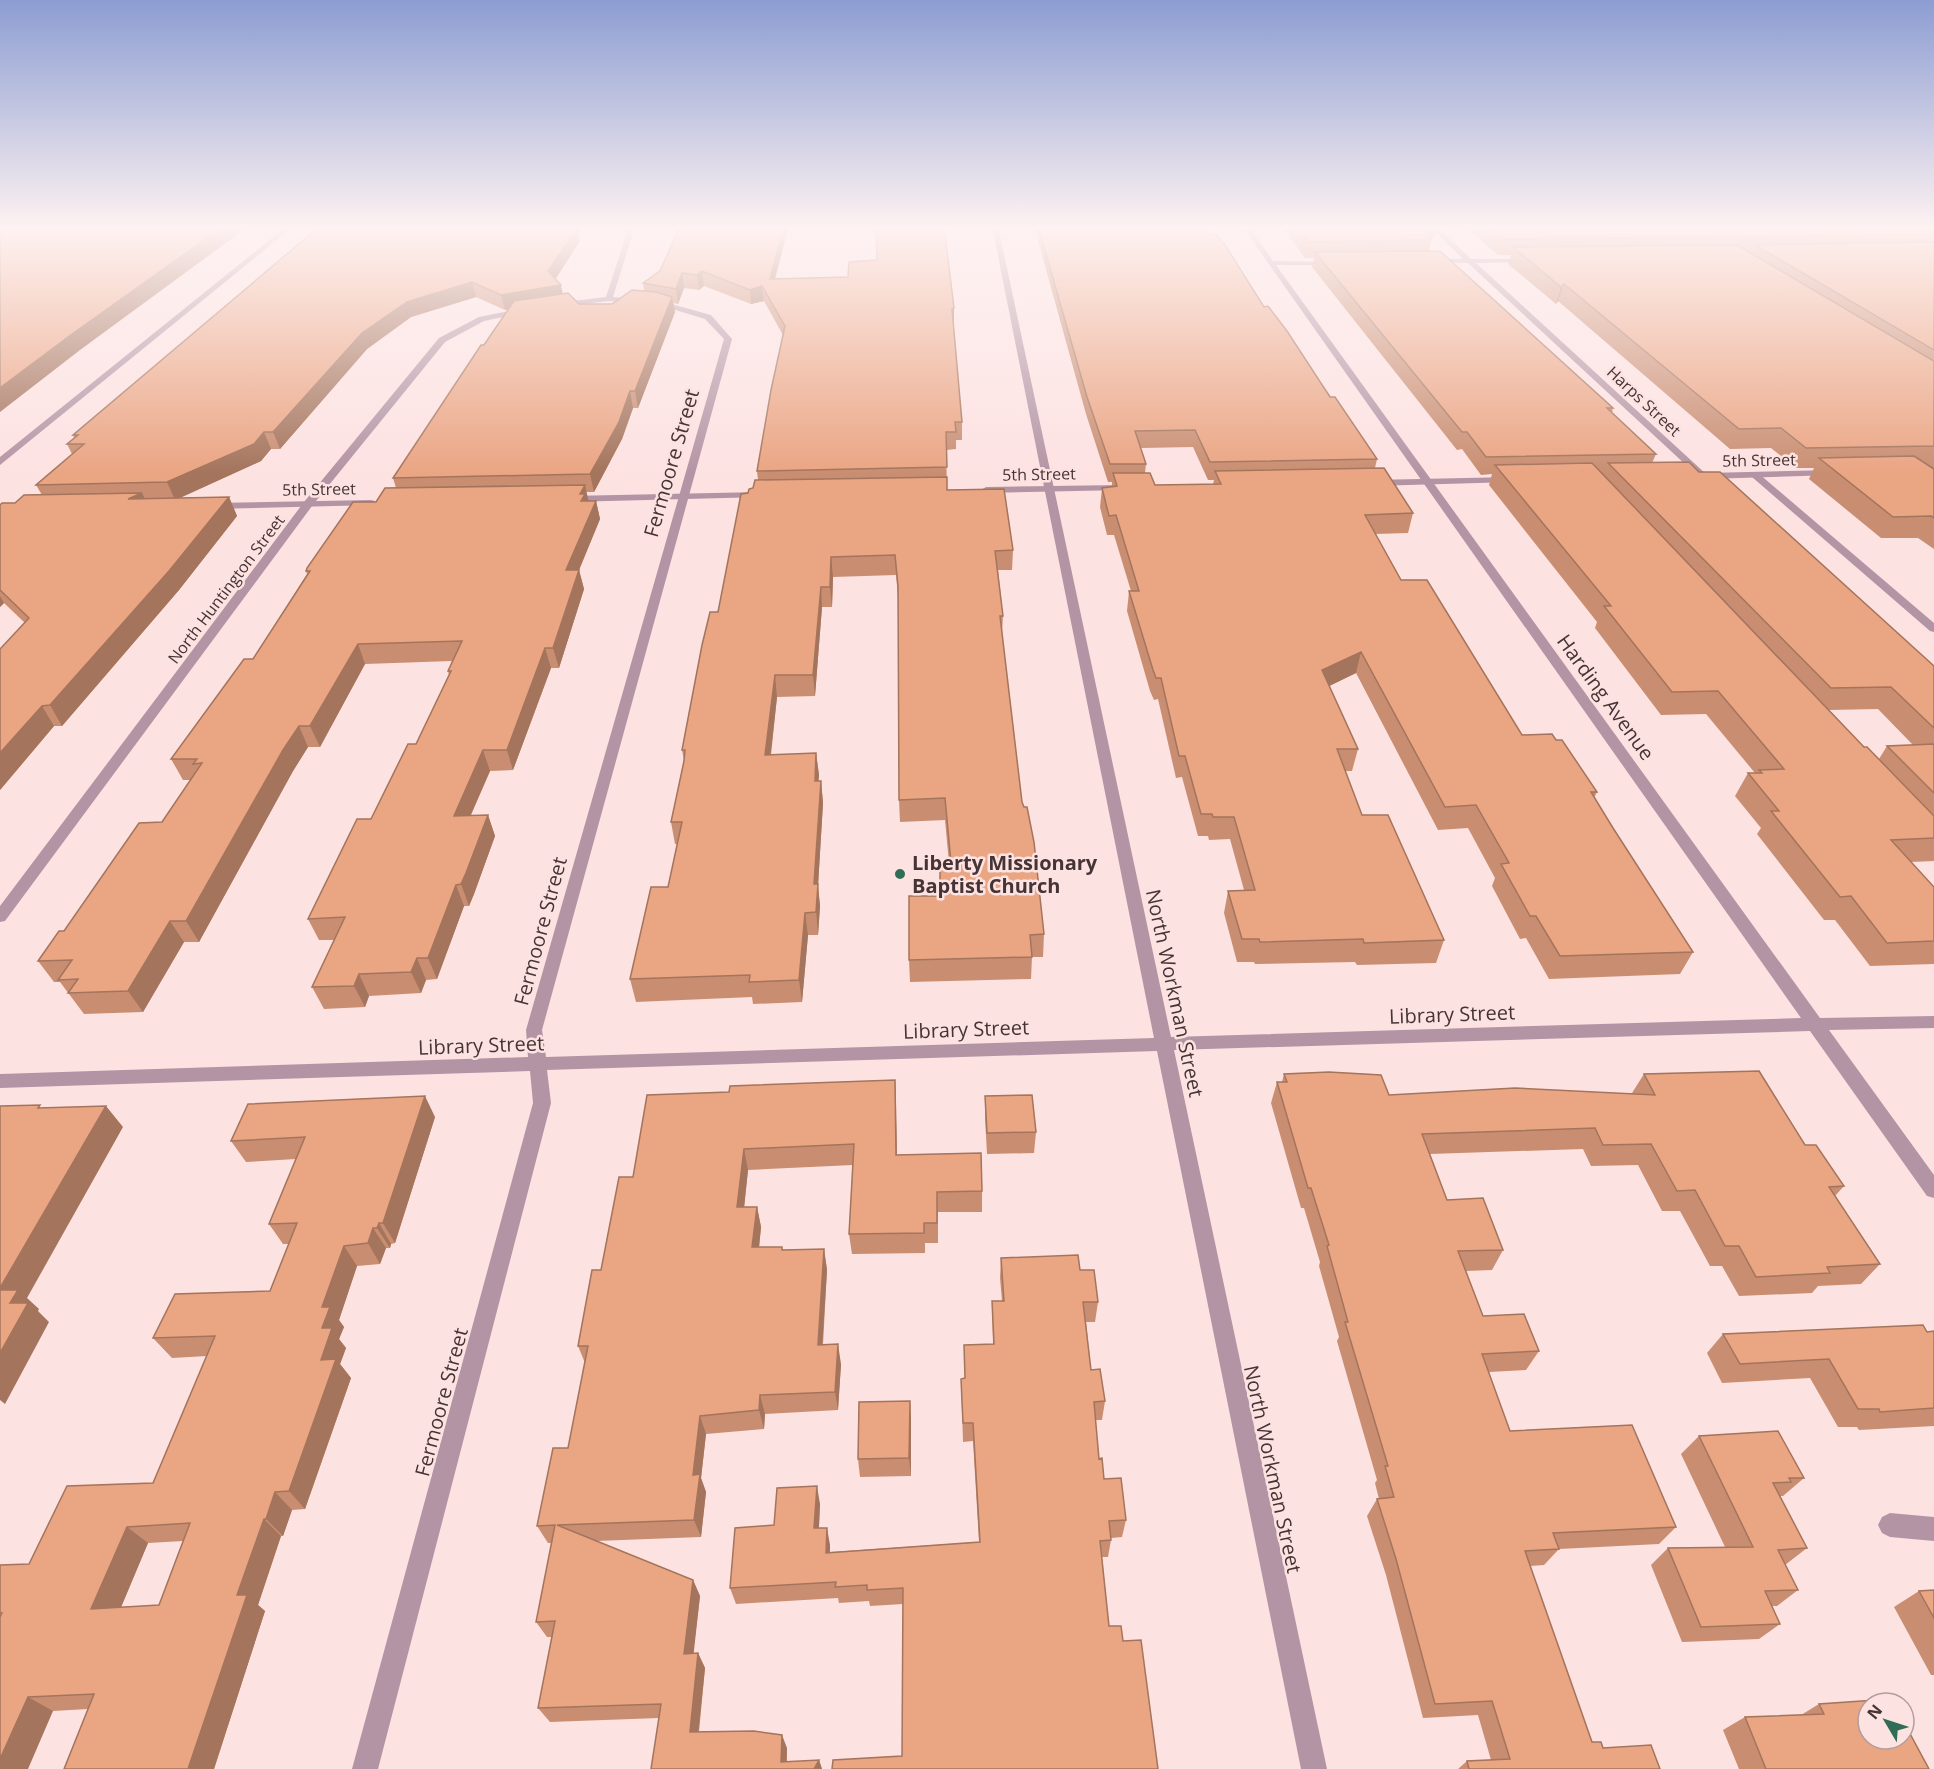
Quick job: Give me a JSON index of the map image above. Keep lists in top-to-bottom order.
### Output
{
  "streets": {
    "street": [
      "Harps Street",
      "5th Street",
      "Fermoore Street",
      "North Huntington Street",
      "Harding Avenue",
      "North Workman Street",
      "Library Street"
    ]
  },
  "crossings": [
    ["Harps Street", "5th Street"],
    ["5th Street", "North Huntington Street"],
    ["5th Street", "North Workman Street"],
    ["Fermoore Street", "Library Street"],
    ["Harding Avenue", "Library Street"],
    ["North Workman Street", "Library Street"]
  ],
  "places": ["Liberty Missionary Baptist Church"],
  "north": "top left"
}
